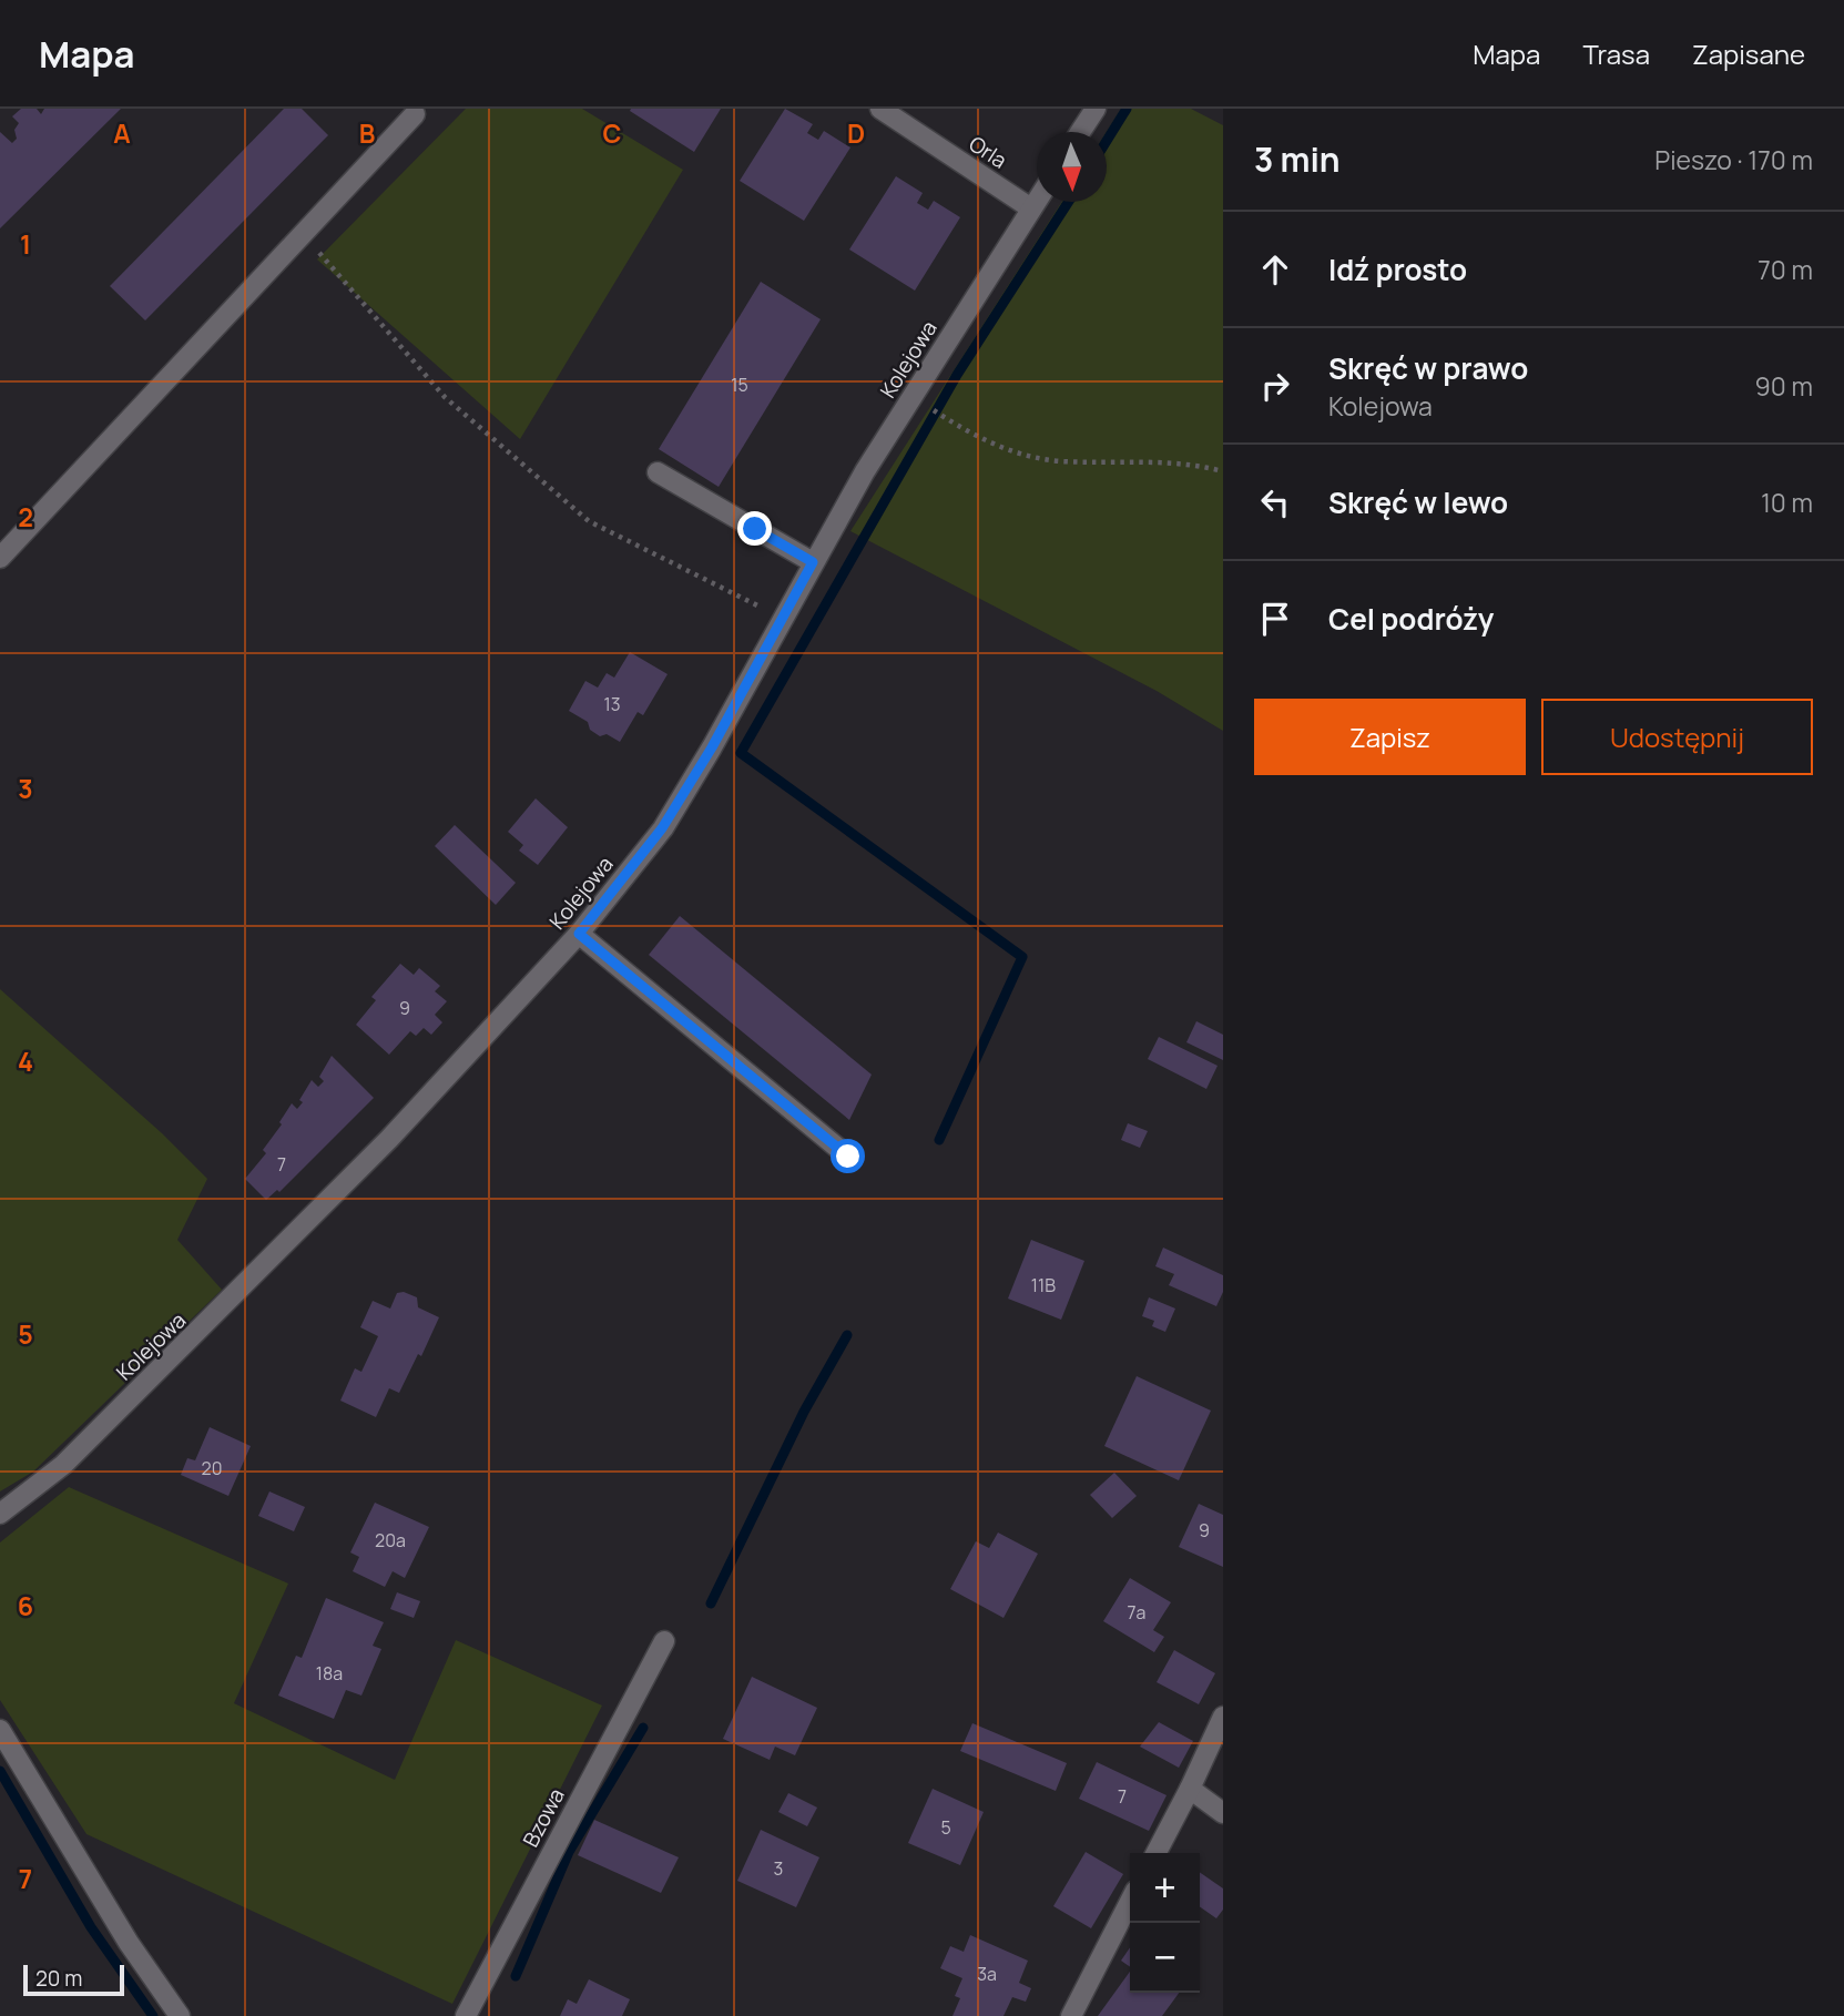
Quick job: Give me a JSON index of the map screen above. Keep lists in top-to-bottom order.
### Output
{
  "streets": {
    "street": ["Orla", "Kolejowa", "Bzowa"]
  },
  "crossings": [
    ["Orla", "Kolejowa"]
  ],
  "house_numbers": [
    "15",
    "13",
    "9",
    "7",
    "11B",
    "20",
    "9",
    "20a",
    "7a",
    "18a",
    "7",
    "5",
    "3",
    "3a"
  ],
  "scale_bar": "20 m",
  "north": "bottom",
  "page": {
    "header": "Mapa",
    "nav": ["Mapa", "Trasa", "Zapisane"],
    "heading": ["3 min", "Pieszo · 170 m"],
    "list": [
      ["Idź prosto", "70 m"],
      ["Skręć w prawo", "Kolejowa", "90 m"],
      ["Skręć w lewo", "10 m"],
      "Cel podróży"
    ],
    "buttons": ["Zapisz", "Udostępnij"],
    "map_buttons": ["+", "−"],
    "scale": "20 m"
  },
  "grid": {
    "columns": [
      "A",
      "B",
      "C",
      "D"
    ],
    "rows": [
      "1",
      "2",
      "3",
      "4",
      "5",
      "6",
      "7"
    ]
  }
}
